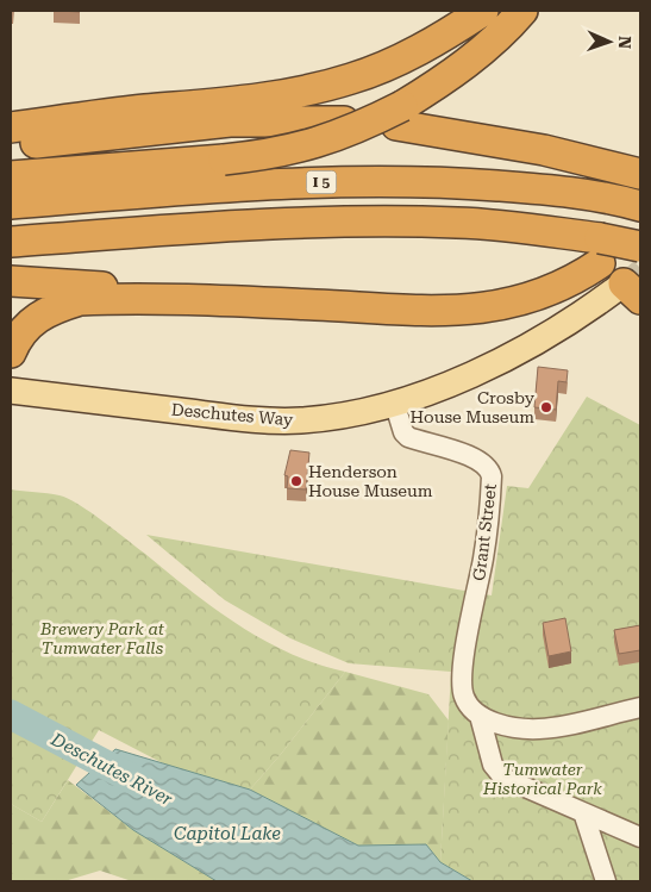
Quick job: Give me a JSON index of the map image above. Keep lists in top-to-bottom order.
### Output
{
  "streets": {
    "highway": ["I 5"],
    "main road": ["Deschutes Way"],
    "lane": ["Grant Street"]
  },
  "crossings": [
    ["Deschutes Way", "Grant Street"]
  ],
  "water": ["Deschutes River", "Capitol Lake"],
  "parks": ["Brewery Park at Tumwater Falls", "Tumwater Historical Park"],
  "places": ["Crosby House Museum", "Henderson House Museum"],
  "north": "right"
}
